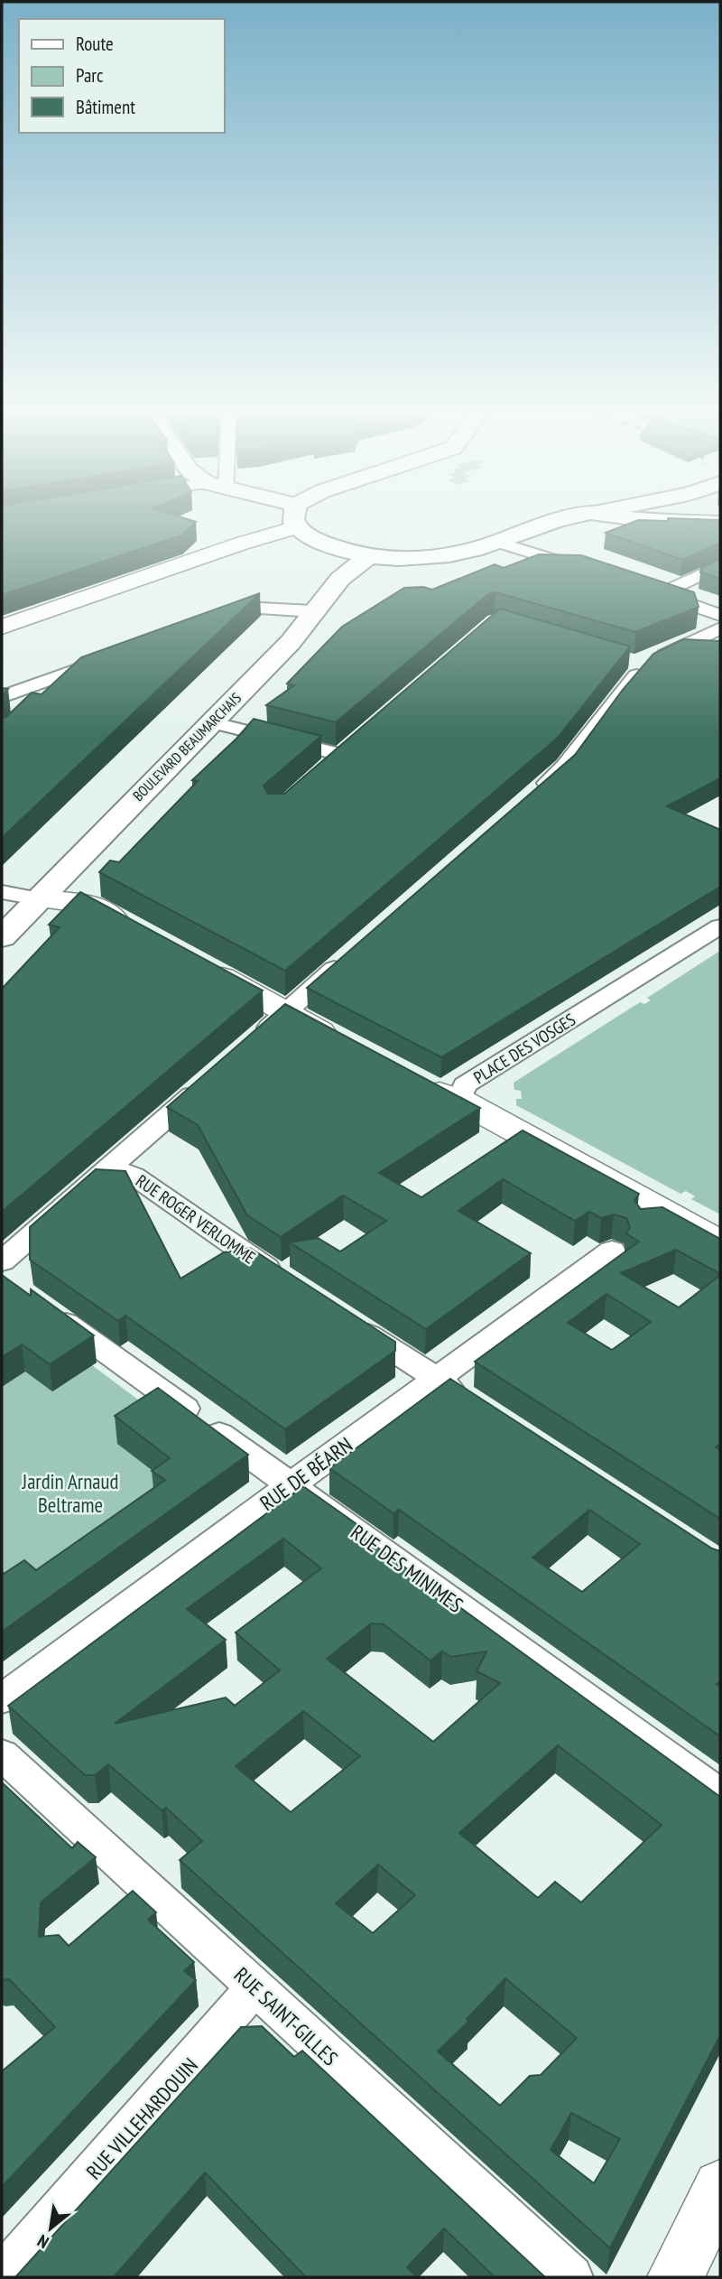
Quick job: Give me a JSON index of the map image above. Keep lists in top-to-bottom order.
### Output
{
  "streets": {
    "main road": ["BOULEVARD BEAUMARCHAIS"],
    "street": [
      "PLACE DES VOSGES",
      "RUE ROGER VERLOMME",
      "RUE DE BÉARN",
      "RUE DES MINIMES",
      "RUE SAINT-GILLES",
      "RUE VILLEHARDOUIN"
    ]
  },
  "crossings": [
    ["RUE DE BÉARN", "RUE DES MINIMES"],
    ["RUE SAINT-GILLES", "RUE VILLEHARDOUIN"]
  ],
  "parks": ["Jardin Arnaud Beltrame"],
  "legend": ["Route", "Parc", "Bâtiment"],
  "north": "bottom left"
}
